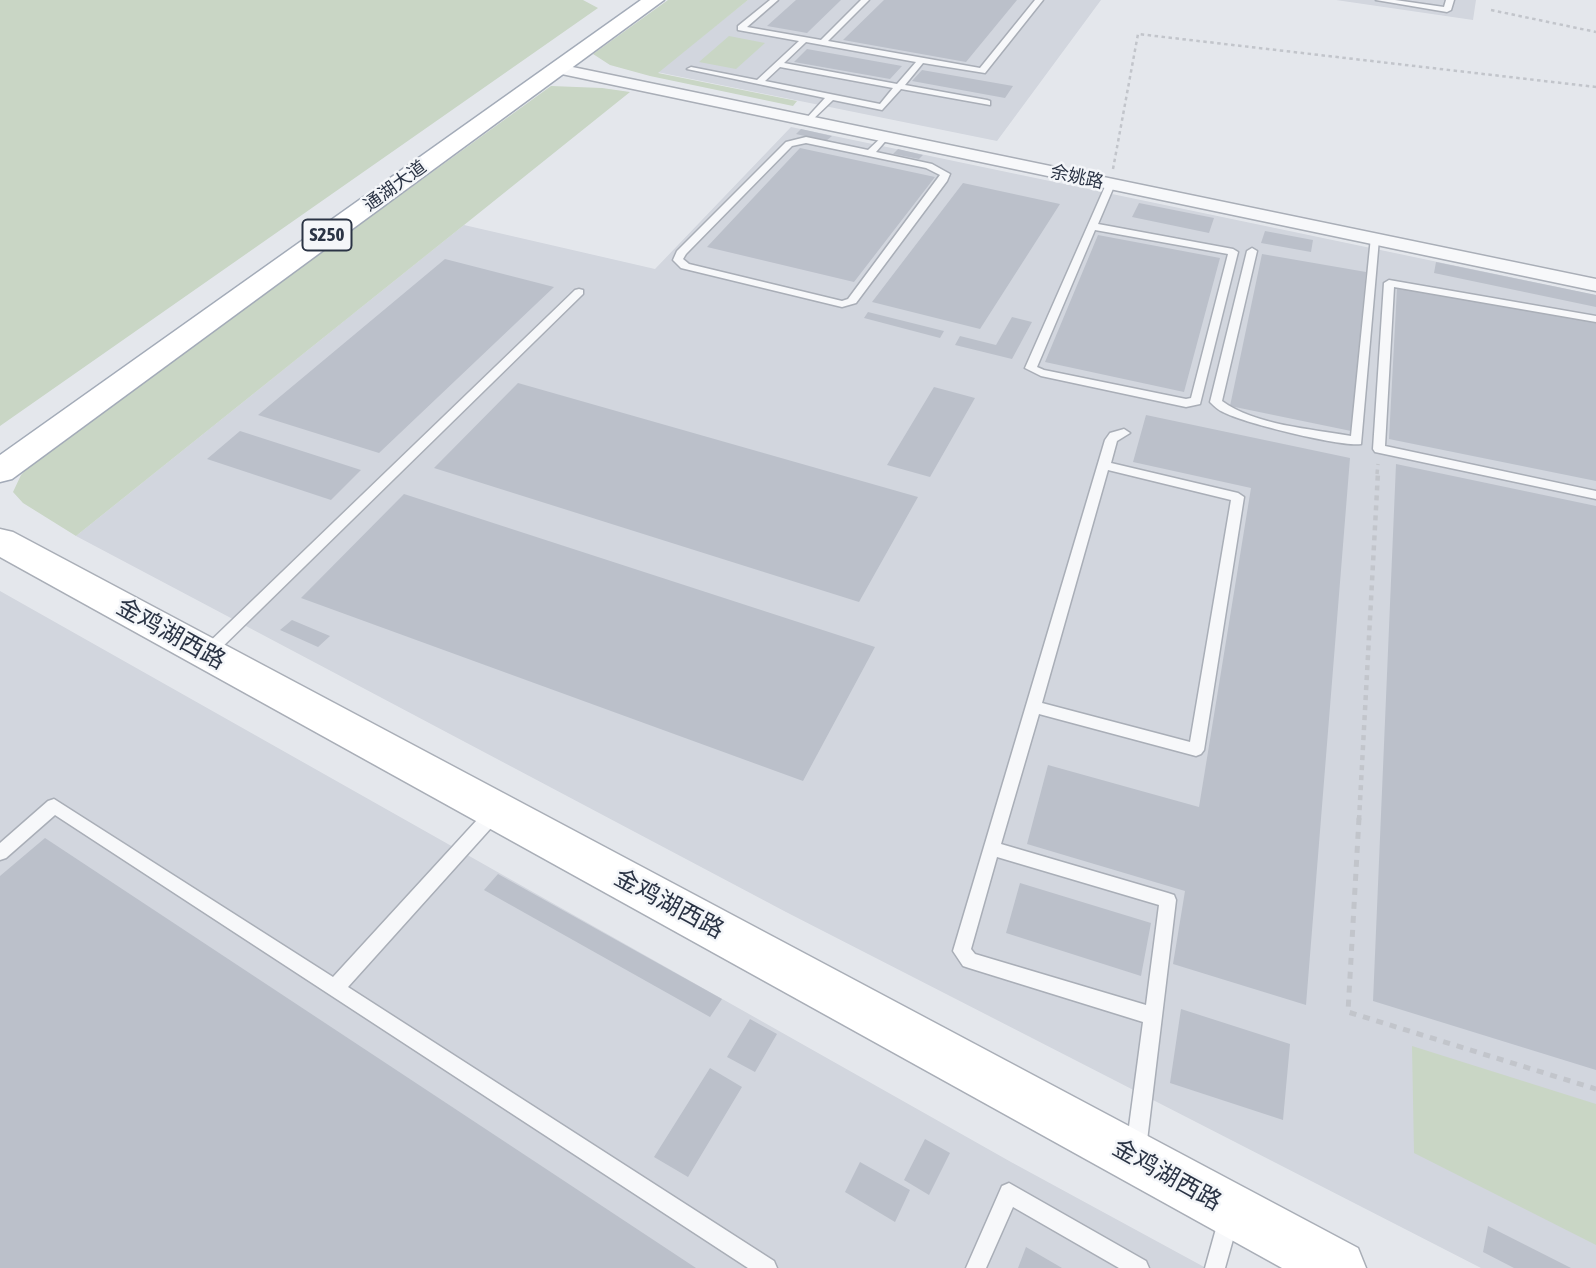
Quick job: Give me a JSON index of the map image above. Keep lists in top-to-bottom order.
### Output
{
  "streets": {
    "main road": ["通湖大道", "S250", "金鸡湖西路"],
    "street": ["余姚路"]
  },
  "crossings": [
    ["余姚路", "通湖大道"]
  ]
}
